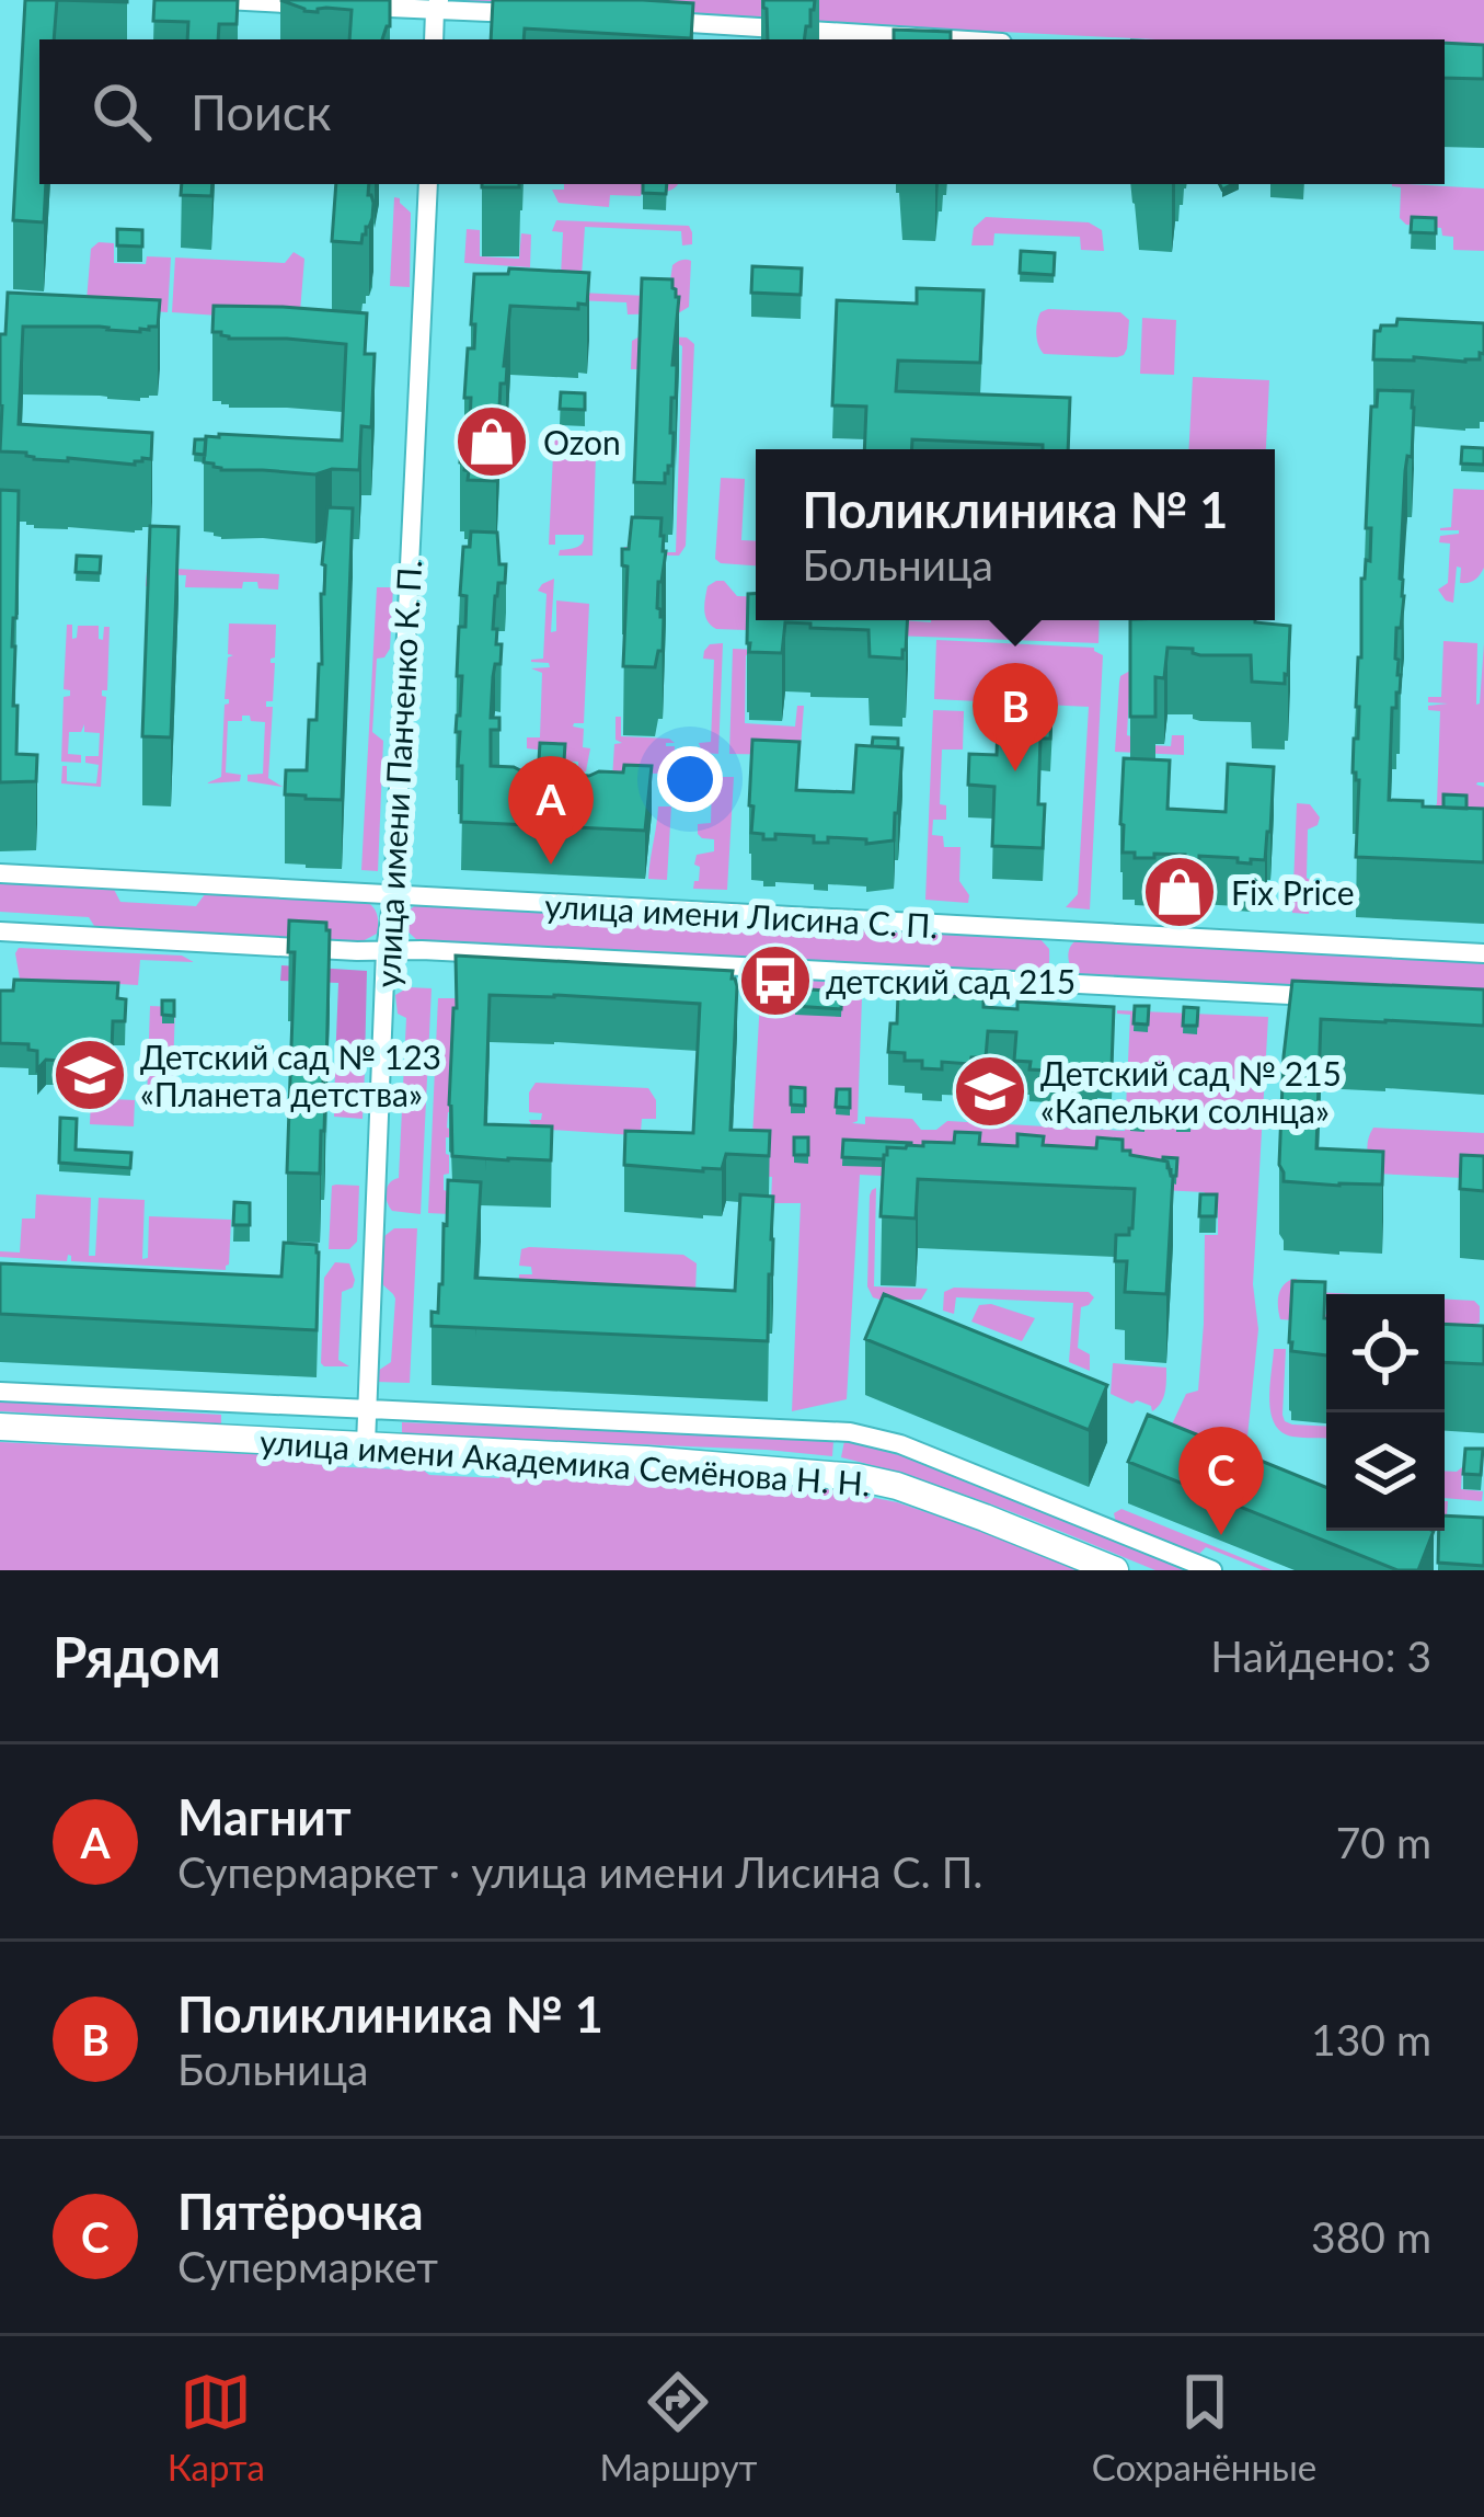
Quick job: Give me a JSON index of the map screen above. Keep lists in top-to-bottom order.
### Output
{
  "streets": {
    "main road": ["улица имени Академика Семёнова Н. Н."],
    "street": ["улица имени Панченко К. П.", "улица имени Лисина С. П."]
  },
  "crossings": [
    ["улица имени Панченко К. П.", "улица имени Лисина С. П."],
    ["улица имени Панченко К. П.", "улица имени Академика Семёнова Н. Н."]
  ],
  "places": {
    "shop": ["Ozon", "Fix Price"],
    "bus stop": ["детский сад 215"],
    "school or university": ["Детский сад № 123 «Планета детства»", "Детский сад № 215 «Капельки солнца»"]
  },
  "page": {
    "search": "Поиск",
    "popup": ["Поликлиника № 1", "Больница"],
    "pins": ["B", "A", "C"],
    "heading": ["Рядом", "Найдено: 3"],
    "list": [
      {
        "mark": "A",
        "name": "Магнит",
        "note": "Супермаркет · улица имени Лисина С. П.",
        "value": "70 m"
      },
      {
        "mark": "B",
        "name": "Поликлиника № 1",
        "note": "Больница",
        "value": "130 m"
      },
      {
        "mark": "C",
        "name": "Пятёрочка",
        "note": "Супермаркет",
        "value": "380 m"
      }
    ],
    "nav": ["Карта", "Маршрут", "Сохранённые"]
  }
}
